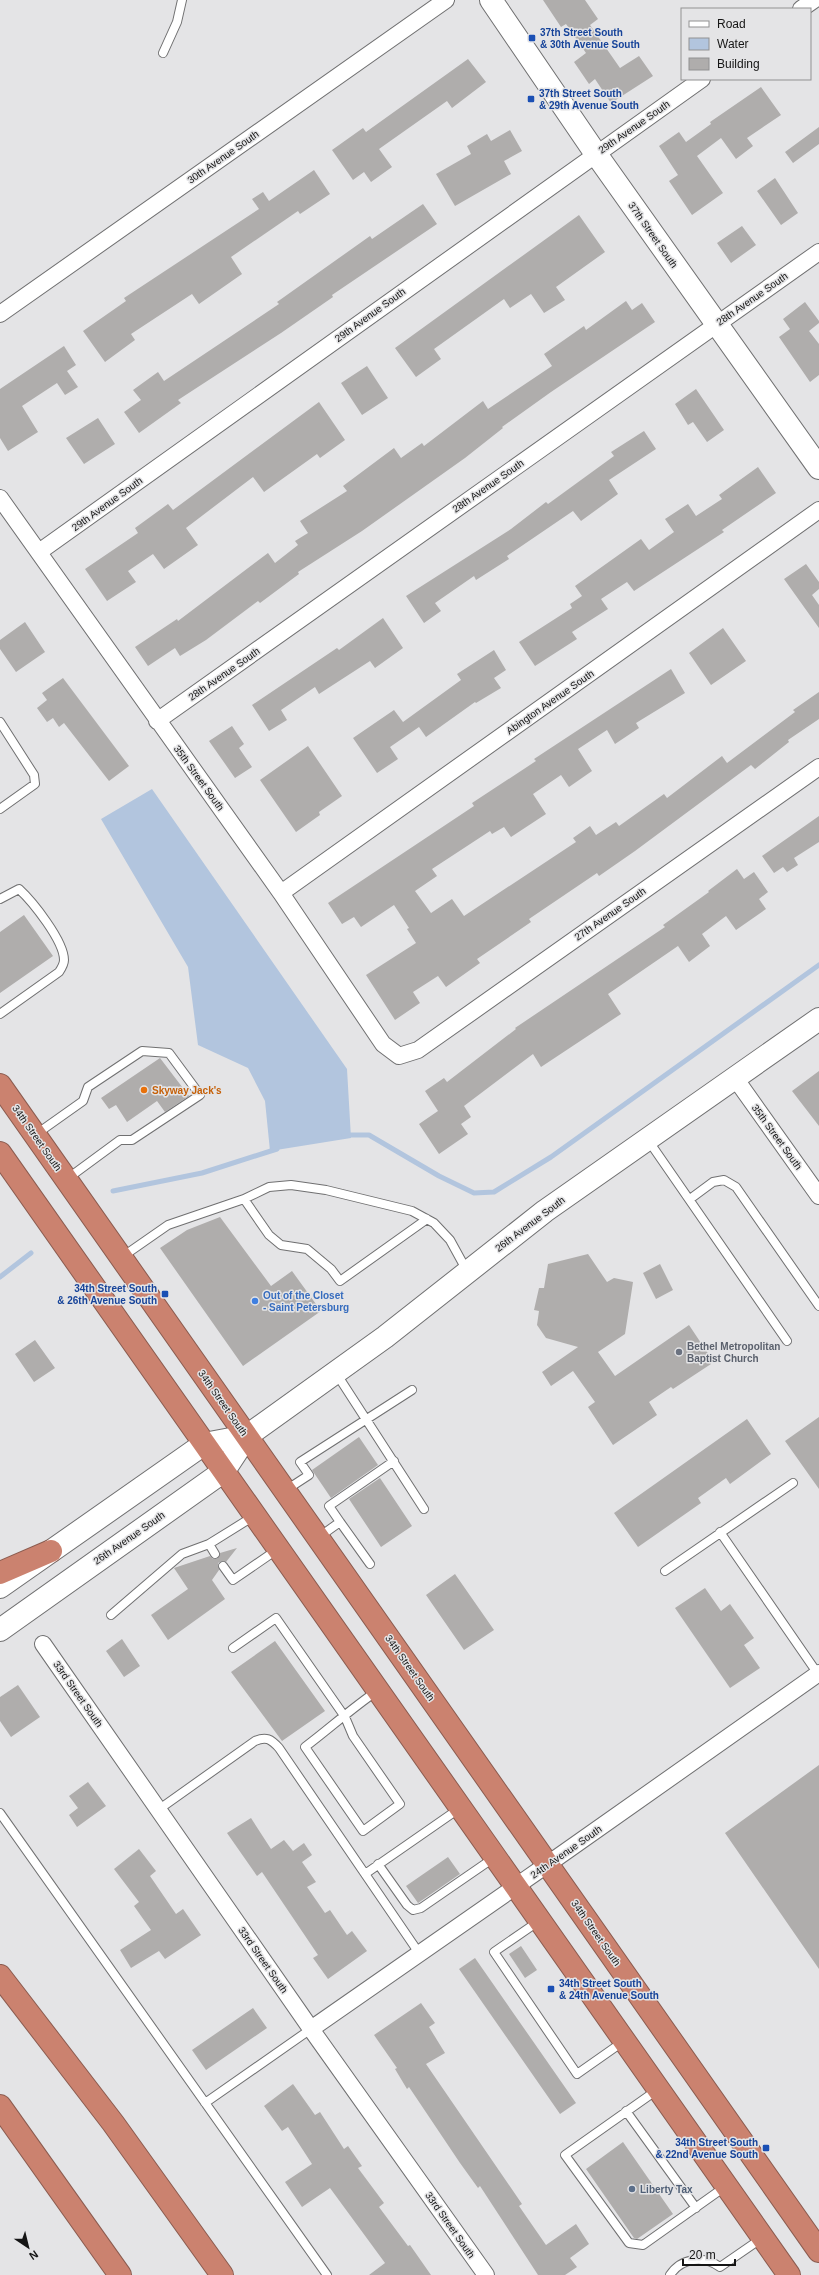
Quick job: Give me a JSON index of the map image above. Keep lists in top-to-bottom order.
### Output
{
  "streets": {
    "highway": ["34th Street South"],
    "street": [
      "29th Avenue South",
      "30th Avenue South",
      "37th Street South",
      "28th Avenue South",
      "Abington Avenue South",
      "35th Street South",
      "27th Avenue South",
      "26th Avenue South",
      "33rd Street South",
      "24th Avenue South"
    ]
  },
  "crossings": [
    ["29th Avenue South", "37th Street South"],
    ["29th Avenue South", "35th Street South"],
    ["37th Street South", "28th Avenue South"],
    ["28th Avenue South", "35th Street South"],
    ["Abington Avenue South", "35th Street South"],
    ["35th Street South", "27th Avenue South"],
    ["35th Street South", "26th Avenue South"],
    ["34th Street South", "26th Avenue South"],
    ["34th Street South", "24th Avenue South"],
    ["33rd Street South", "24th Avenue South"]
  ],
  "places": {
    "transit": [
      "37th Street South & 30th Avenue South",
      "37th Street South & 29th Avenue South",
      "34th Street South & 26th Avenue South",
      "34th Street South & 24th Avenue South",
      "34th Street South & 22nd Avenue South"
    ],
    "other": [
      "Skyway Jack's",
      "Out of the Closet - Saint Petersburg",
      "Bethel Metropolitan Baptist Church",
      "Liberty Tax"
    ]
  },
  "legend": ["Road", "Water", "Building"],
  "scale_bar": "20 m",
  "north": "bottom right"
}
